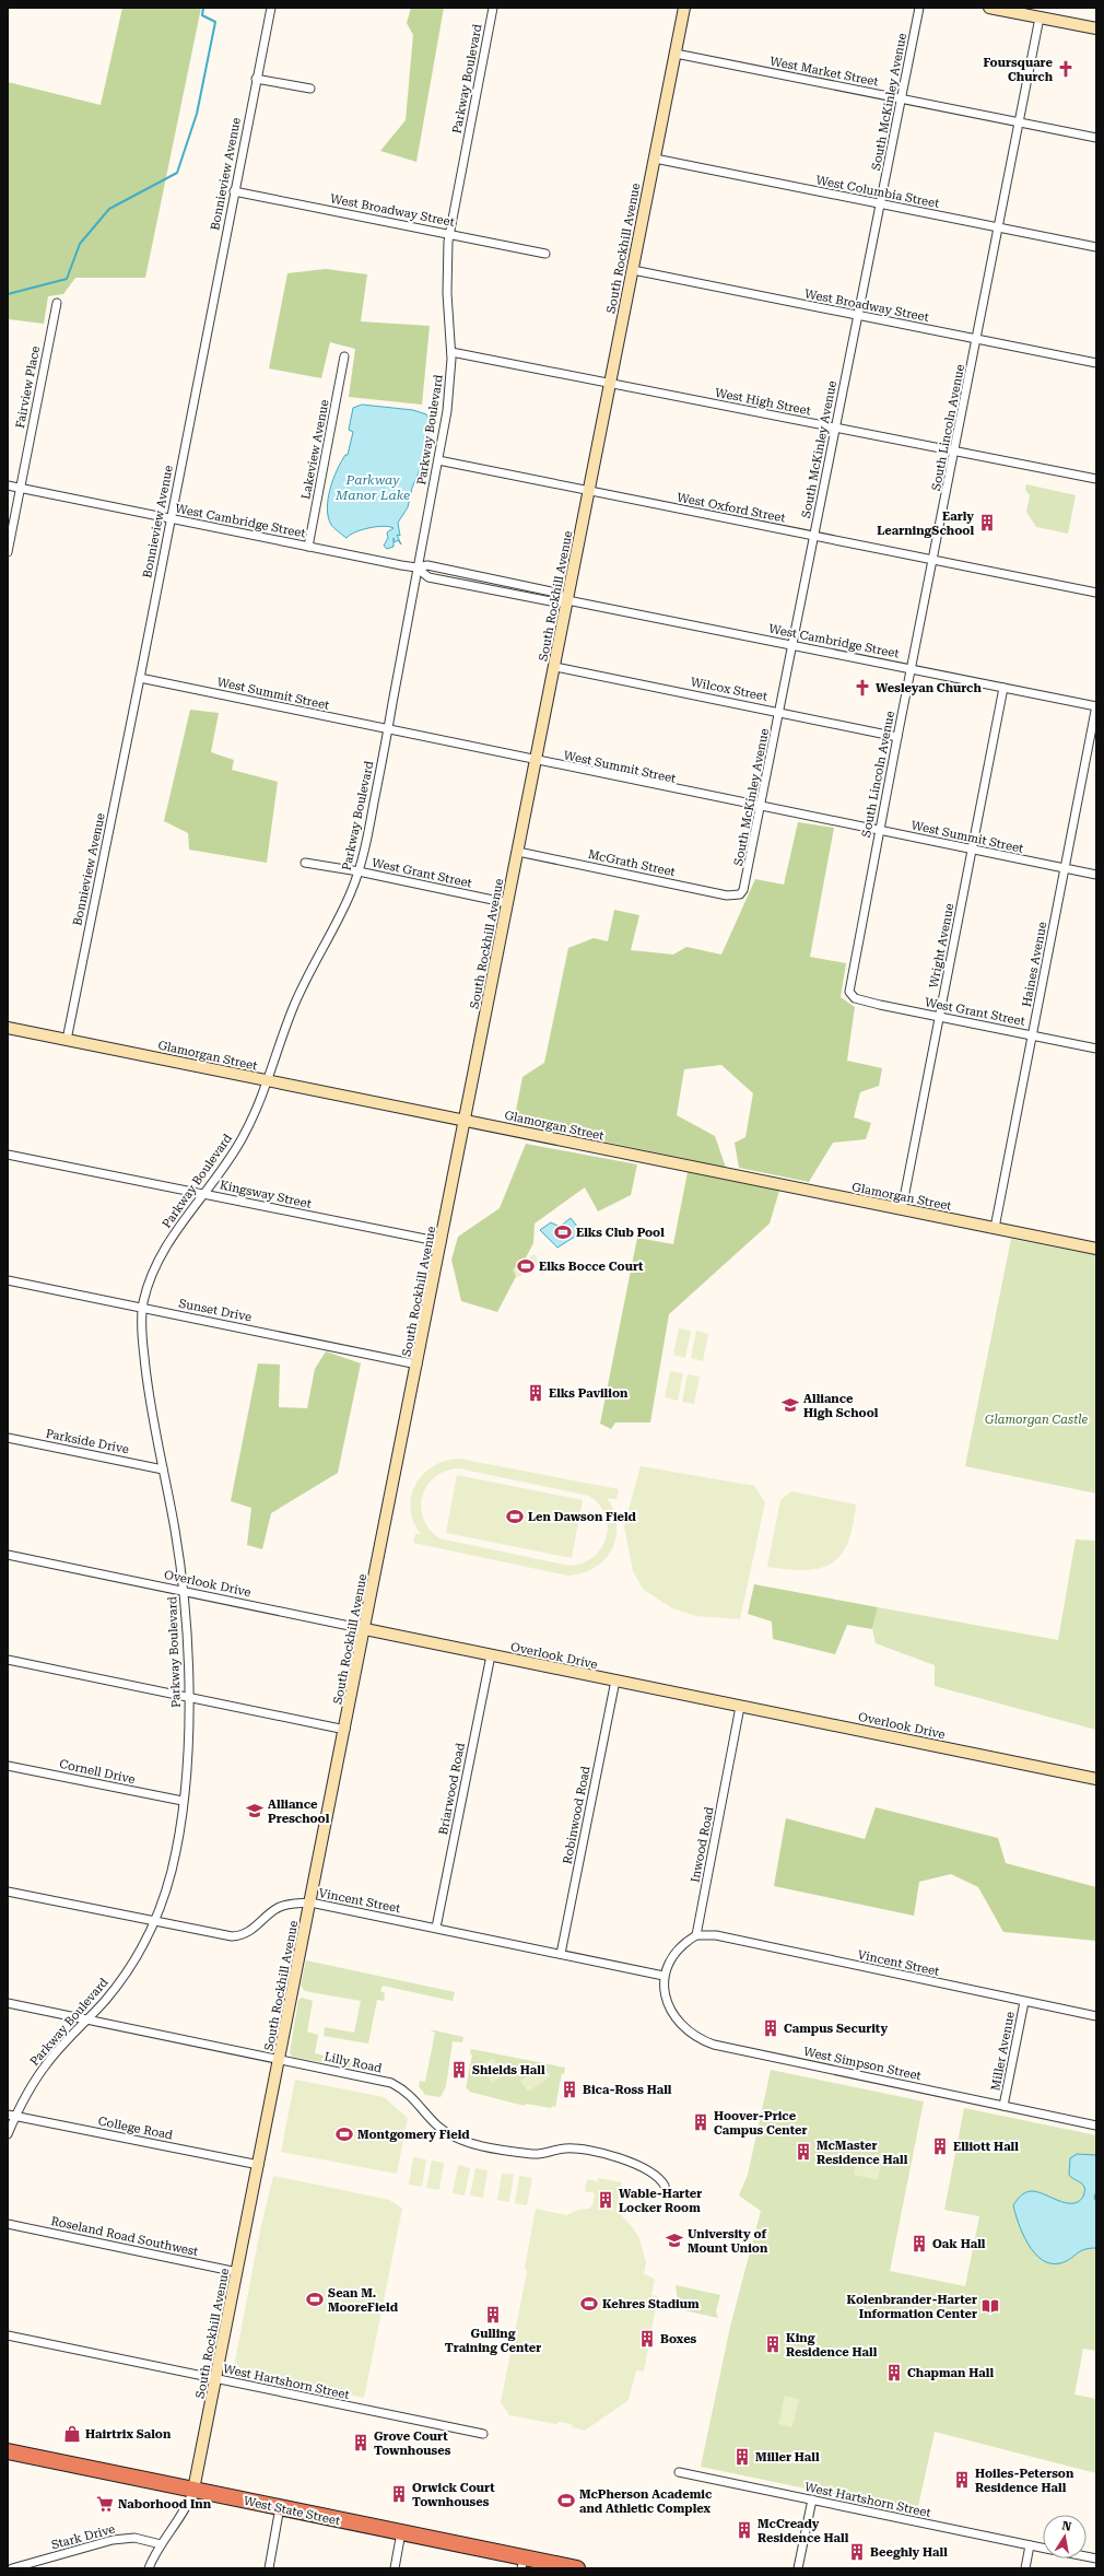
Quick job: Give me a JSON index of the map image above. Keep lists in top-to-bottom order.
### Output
{
  "streets": {
    "highway": ["West State Street"],
    "street": [
      "West Market Street",
      "Parkway Boulevard",
      "South McKinley Avenue",
      "Bonnieview Avenue",
      "West Columbia Street",
      "West Broadway Street",
      "South Rockhill Avenue",
      "Fairview Place",
      "West High Street",
      "South Lincoln Avenue",
      "Lakeview Avenue",
      "West Oxford Street",
      "West Cambridge Street",
      "Wilcox Street",
      "West Summit Street",
      "McGrath Street",
      "West Grant Street",
      "Wright Avenue",
      "Haines Avenue",
      "Glamorgan Street",
      "Kingsway Street",
      "Sunset Drive",
      "Parkside Drive",
      "Overlook Drive",
      "Cornell Drive",
      "Briarwood Road",
      "Robinwood Road",
      "Inwood Road",
      "Vincent Street",
      "Miller Avenue",
      "Lilly Road",
      "West Simpson Street",
      "College Road",
      "Roseland Road Southwest",
      "West Hartshorn Street",
      "Stark Drive"
    ]
  },
  "crossings": [
    ["West Market Street", "South McKinley Avenue"],
    ["West Market Street", "South Rockhill Avenue"],
    ["West Market Street", "South Lincoln Avenue"],
    ["Parkway Boulevard", "West Broadway Street"],
    ["Parkway Boulevard", "West High Street"],
    ["Parkway Boulevard", "West Oxford Street"],
    ["Parkway Boulevard", "West Cambridge Street"],
    ["Parkway Boulevard", "West Summit Street"],
    ["Parkway Boulevard", "West Grant Street"],
    ["Parkway Boulevard", "Glamorgan Street"],
    ["Parkway Boulevard", "Kingsway Street"],
    ["Parkway Boulevard", "Sunset Drive"],
    ["Parkway Boulevard", "Parkside Drive"],
    ["Parkway Boulevard", "Overlook Drive"],
    ["Parkway Boulevard", "Cornell Drive"],
    ["Parkway Boulevard", "Vincent Street"],
    ["Parkway Boulevard", "Lilly Road"],
    ["Parkway Boulevard", "College Road"],
    ["South McKinley Avenue", "West Columbia Street"],
    ["South McKinley Avenue", "West Broadway Street"],
    ["South McKinley Avenue", "West High Street"],
    ["South McKinley Avenue", "West Oxford Street"],
    ["South McKinley Avenue", "West Cambridge Street"],
    ["South McKinley Avenue", "Wilcox Street"],
    ["South McKinley Avenue", "West Summit Street"],
    ["South McKinley Avenue", "McGrath Street"],
    ["Bonnieview Avenue", "West Broadway Street"],
    ["Bonnieview Avenue", "West Cambridge Street"],
    ["Bonnieview Avenue", "West Summit Street"],
    ["Bonnieview Avenue", "Glamorgan Street"],
    ["West Columbia Street", "South Rockhill Avenue"],
    ["West Columbia Street", "South Lincoln Avenue"],
    ["West Broadway Street", "South Rockhill Avenue"],
    ["West Broadway Street", "South Lincoln Avenue"],
    ["South Rockhill Avenue", "West High Street"],
    ["South Rockhill Avenue", "West Oxford Street"],
    ["South Rockhill Avenue", "West Cambridge Street"],
    ["South Rockhill Avenue", "Wilcox Street"],
    ["South Rockhill Avenue", "West Summit Street"],
    ["South Rockhill Avenue", "McGrath Street"],
    ["South Rockhill Avenue", "West Grant Street"],
    ["South Rockhill Avenue", "Glamorgan Street"],
    ["South Rockhill Avenue", "Kingsway Street"],
    ["South Rockhill Avenue", "Sunset Drive"],
    ["South Rockhill Avenue", "Overlook Drive"],
    ["South Rockhill Avenue", "Vincent Street"],
    ["South Rockhill Avenue", "Lilly Road"],
    ["South Rockhill Avenue", "College Road"],
    ["South Rockhill Avenue", "Roseland Road Southwest"],
    ["South Rockhill Avenue", "West Hartshorn Street"],
    ["South Rockhill Avenue", "West State Street"],
    ["South Rockhill Avenue", "Stark Drive"],
    ["Fairview Place", "West Cambridge Street"],
    ["West High Street", "South Lincoln Avenue"],
    ["South Lincoln Avenue", "West Oxford Street"],
    ["South Lincoln Avenue", "West Cambridge Street"],
    ["South Lincoln Avenue", "Wilcox Street"],
    ["South Lincoln Avenue", "West Summit Street"],
    ["South Lincoln Avenue", "West Grant Street"],
    ["Lakeview Avenue", "West Cambridge Street"],
    ["West Cambridge Street", "Wright Avenue"],
    ["West Cambridge Street", "Haines Avenue"],
    ["West Summit Street", "Wright Avenue"],
    ["West Summit Street", "Haines Avenue"],
    ["West Grant Street", "Wright Avenue"],
    ["West Grant Street", "Haines Avenue"],
    ["Wright Avenue", "Glamorgan Street"],
    ["Haines Avenue", "Glamorgan Street"],
    ["Overlook Drive", "Briarwood Road"],
    ["Overlook Drive", "Robinwood Road"],
    ["Overlook Drive", "Inwood Road"],
    ["Briarwood Road", "Vincent Street"],
    ["Robinwood Road", "Vincent Street"],
    ["Inwood Road", "Vincent Street"],
    ["Vincent Street", "Miller Avenue"],
    ["Vincent Street", "West Simpson Street"],
    ["Miller Avenue", "West Simpson Street"]
  ],
  "water": ["Parkway Manor Lake"],
  "parks": ["Glamorgan Castle"],
  "places": {
    "church": ["Foursquare Church", "Wesleyan Church"],
    "building": [
      "Early LearningSchool",
      "Elks Pavilion",
      "Campus Security",
      "Shields Hall",
      "Bica-Ross Hall",
      "Hoover-Price Campus Center",
      "Elliott Hall",
      "McMaster Residence Hall",
      "Wable-Harter Locker Room",
      "Oak Hall",
      "Gulling Training Center",
      "Boxes",
      "King Residence Hall",
      "Chapman Hall",
      "Grove Court Townhouses",
      "Miller Hall",
      "Hoiles-Peterson Residence Hall",
      "Orwick Court Townhouses",
      "McCready Residence Hall",
      "Beeghly Hall"
    ],
    "sports": [
      "Elks Club Pool",
      "Elks Bocce Court",
      "Len Dawson Field",
      "Montgomery Field",
      "Sean M. MooreField",
      "Kehres Stadium",
      "McPherson Academic and Athletic Complex"
    ],
    "school or university": ["Alliance High School", "Alliance Preschool", "University of Mount Union"],
    "library": ["Kolenbrander-Harter Information Center"],
    "shop": ["Hairtrix Salon"],
    "supermarket": ["Naborhood Inn"]
  },
  "north": "top"
}
